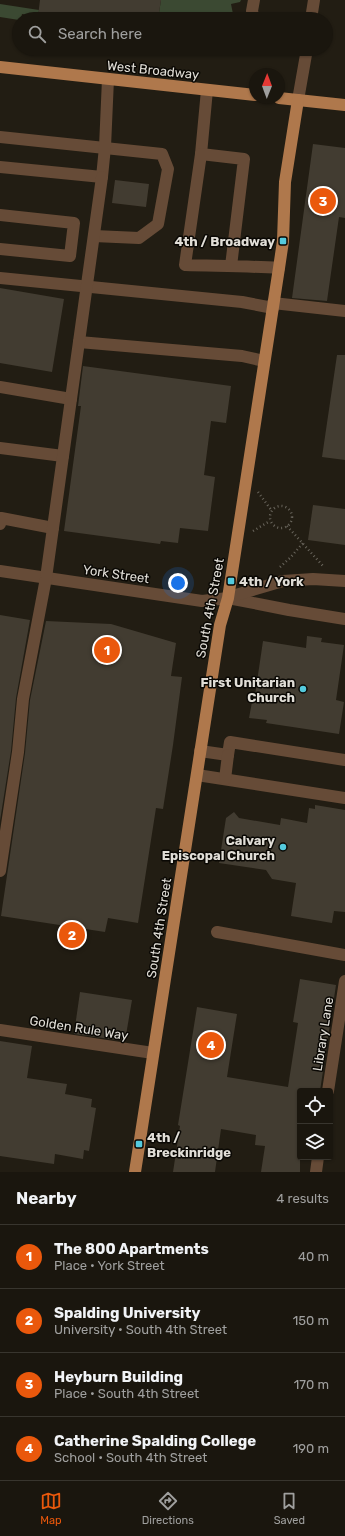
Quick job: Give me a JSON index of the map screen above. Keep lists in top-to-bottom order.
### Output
{
  "streets": {
    "main road": ["West Broadway", "South 4th Street"],
    "street": ["York Street", "Golden Rule Way", "Library Lane"]
  },
  "crossings": [
    ["York Street", "South 4th Street"],
    ["South 4th Street", "Golden Rule Way"]
  ],
  "places": {
    "transit": ["4th / Broadway", "4th / York", "4th / Breckinridge"],
    "other": ["First Unitarian Church", "Calvary Episcopal Church"]
  },
  "north": "top",
  "page": {
    "search": "Search here",
    "pins": [
      "3",
      "1",
      "2",
      "4"
    ],
    "heading": ["Nearby", "4 results"],
    "list": [
      {
        "mark": "1",
        "name": "The 800 Apartments",
        "note": "Place · York Street",
        "value": "40 m"
      },
      {
        "mark": "2",
        "name": "Spalding University",
        "note": "University · South 4th Street",
        "value": "150 m"
      },
      {
        "mark": "3",
        "name": "Heyburn Building",
        "note": "Place · South 4th Street",
        "value": "170 m"
      },
      {
        "mark": "4",
        "name": "Catherine Spalding College",
        "note": "School · South 4th Street",
        "value": "190 m"
      }
    ],
    "nav": ["Map", "Directions", "Saved"]
  }
}
